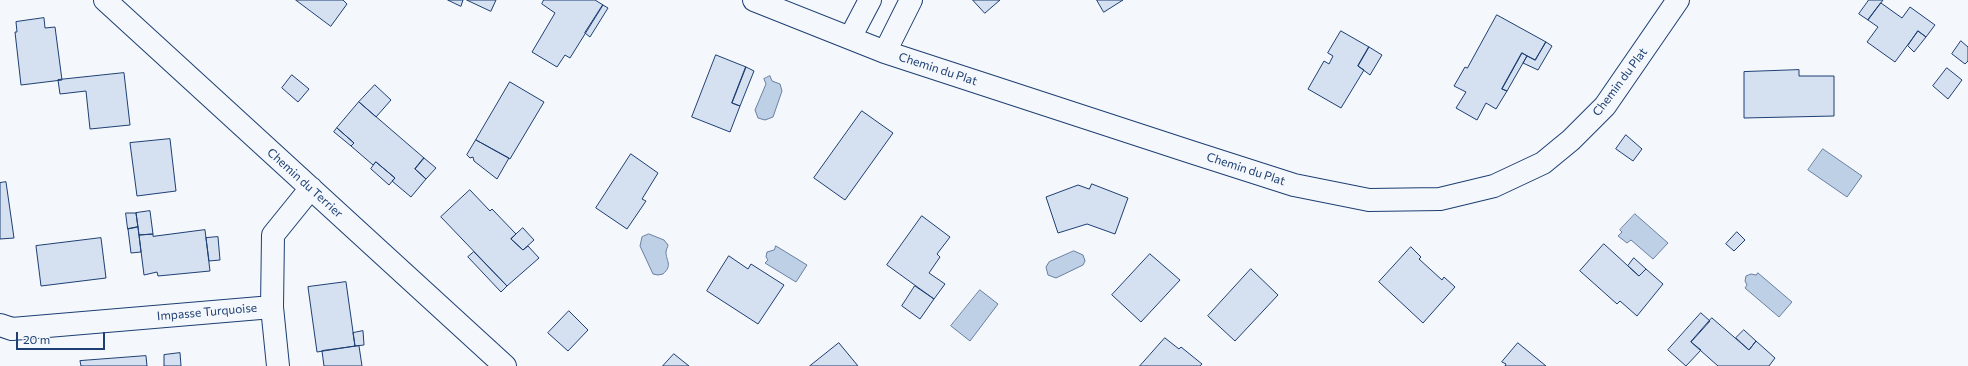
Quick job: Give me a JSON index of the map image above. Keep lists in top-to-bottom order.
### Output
{
  "streets": {
    "street": ["Chemin du Plat", "Chemin du Terrier", "Impasse Turquoise"]
  },
  "scale_bar": "20 m"
}
